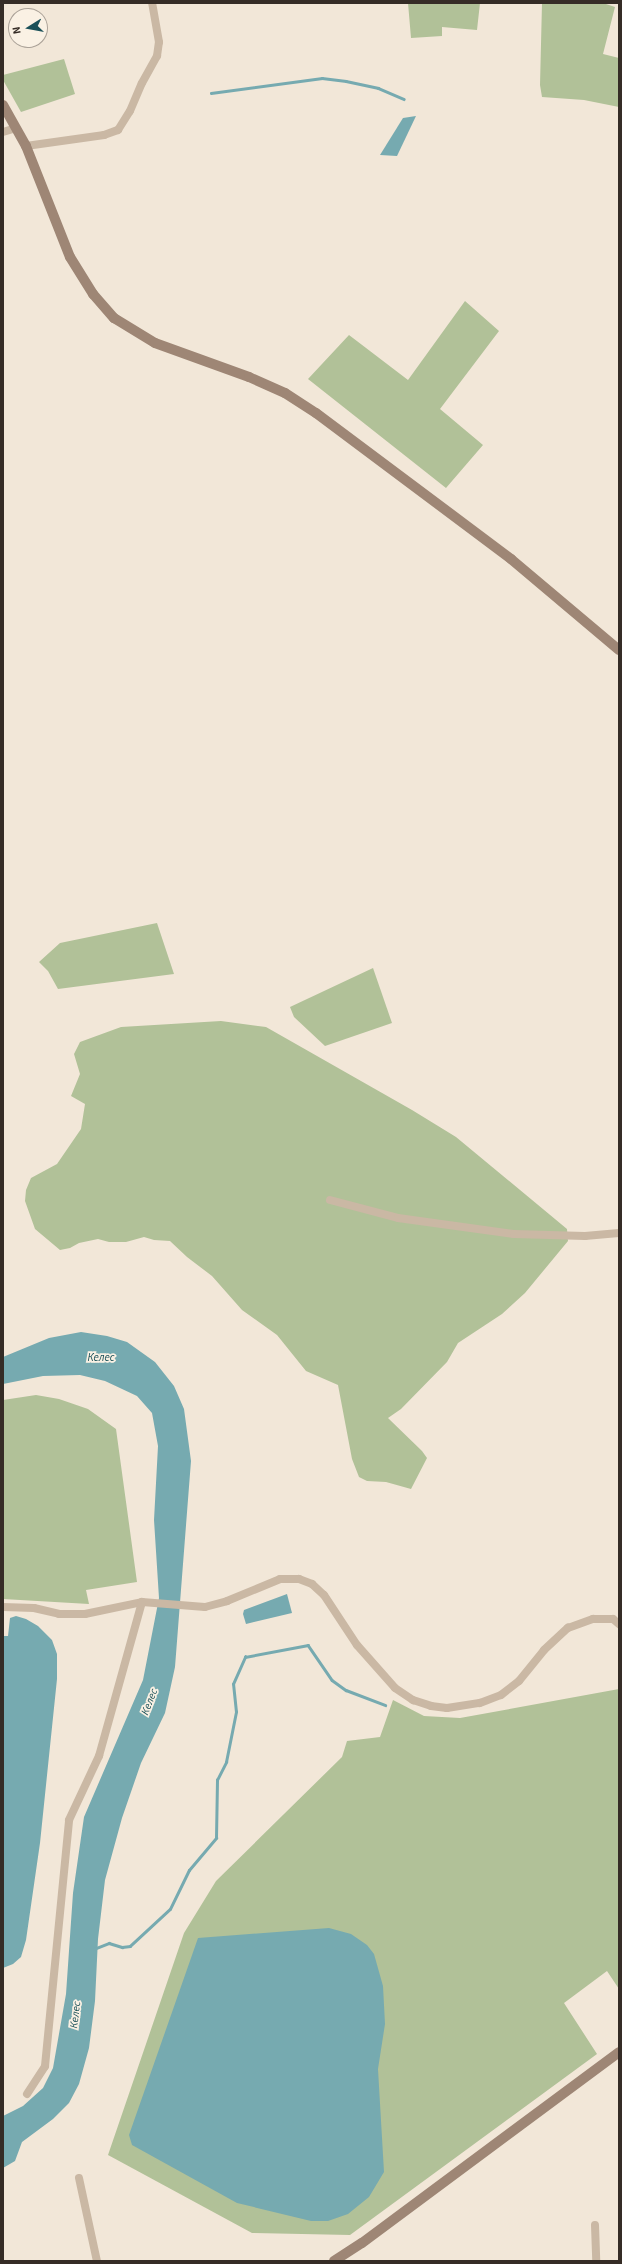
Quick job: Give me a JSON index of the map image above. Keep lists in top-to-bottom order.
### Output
{
  "water": ["Келес"],
  "north": "left"
}
